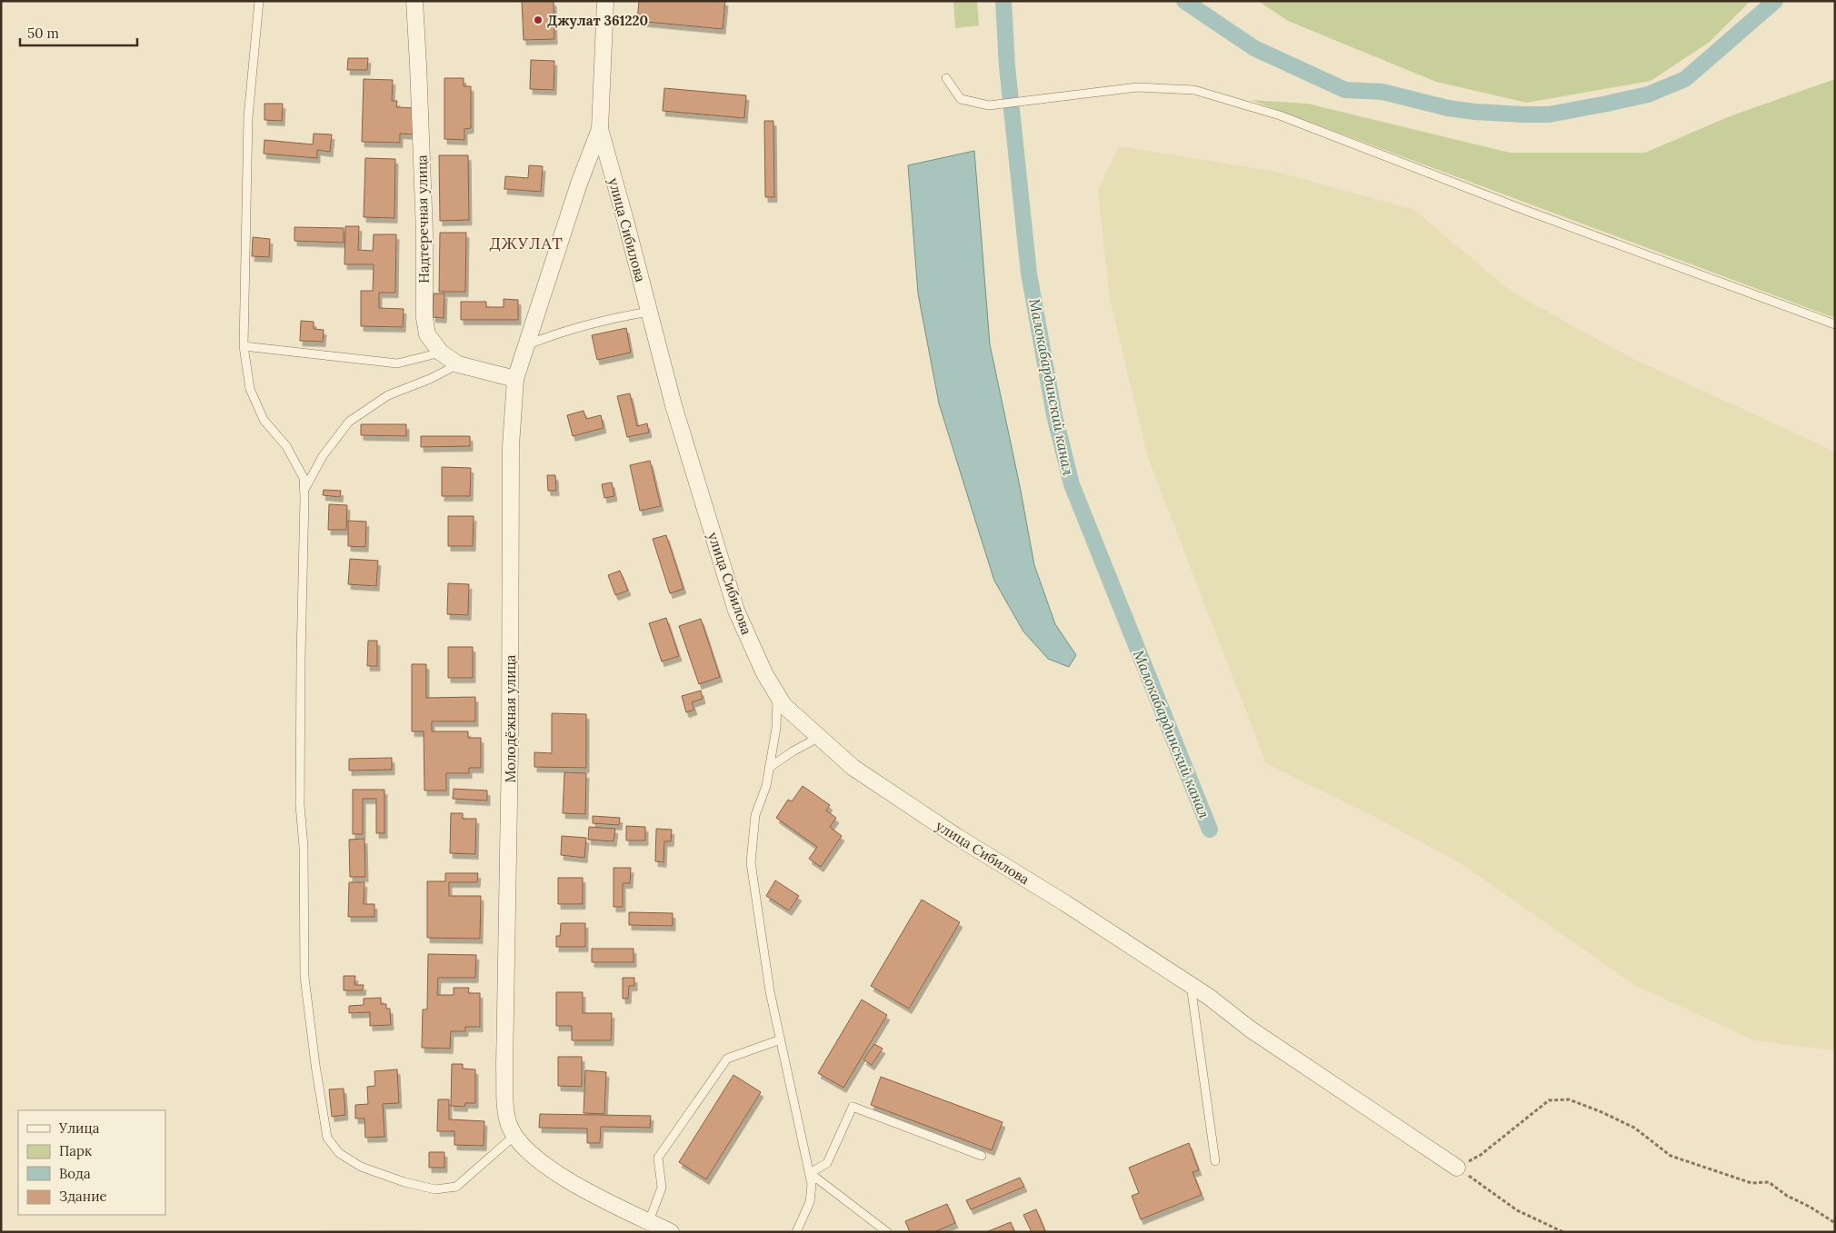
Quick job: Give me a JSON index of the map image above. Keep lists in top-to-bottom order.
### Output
{
  "streets": {
    "street": ["Надтеречная улица", "улица Сибилова", "Молодёжная улица"]
  },
  "crossings": [
    ["Надтеречная улица", "Молодёжная улица"],
    ["улица Сибилова", "Молодёжная улица"]
  ],
  "districts": ["ДЖУЛАТ"],
  "water": ["Малокабардинский канал"],
  "places": ["Джулат 361220"],
  "legend": [
    "Улица",
    "Парк",
    "Вода",
    "Здание"
  ],
  "scale_bar": "50 m"
}
